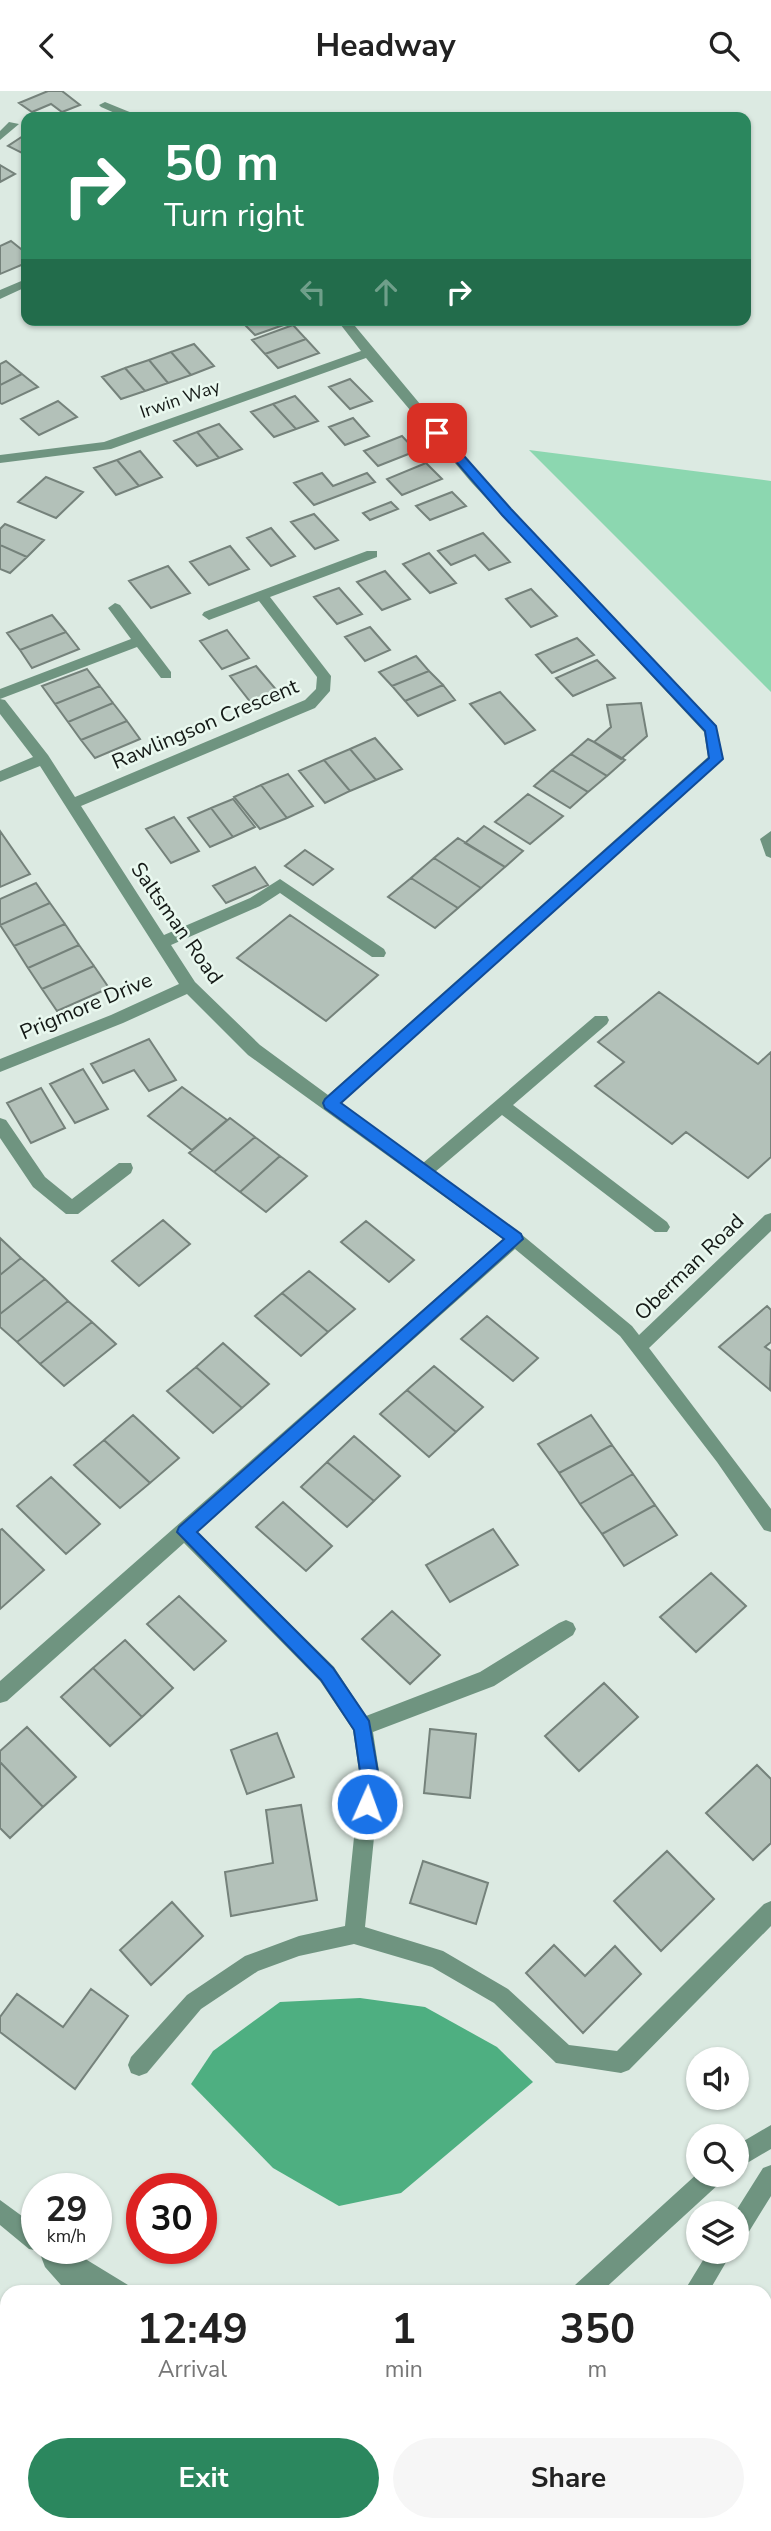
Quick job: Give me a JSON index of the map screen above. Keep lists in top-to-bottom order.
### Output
{
  "streets": {
    "street": [
      "Irwin Way",
      "Rawlingson Crescent",
      "Saltsman Road",
      "Prigmore Drive",
      "Oberman Road"
    ]
  },
  "crossings": [
    ["Rawlingson Crescent", "Saltsman Road"],
    ["Saltsman Road", "Prigmore Drive"],
    ["Saltsman Road", "Oberman Road"]
  ],
  "page": {
    "header": "Headway",
    "turn": ["50 m", "Turn right"],
    "speed": "29 km/h",
    "limit": "30",
    "eta": [
      "12:49",
      "Arrival",
      "1",
      "min",
      "350",
      "m"
    ],
    "buttons": ["Exit", "Share"]
  }
}
